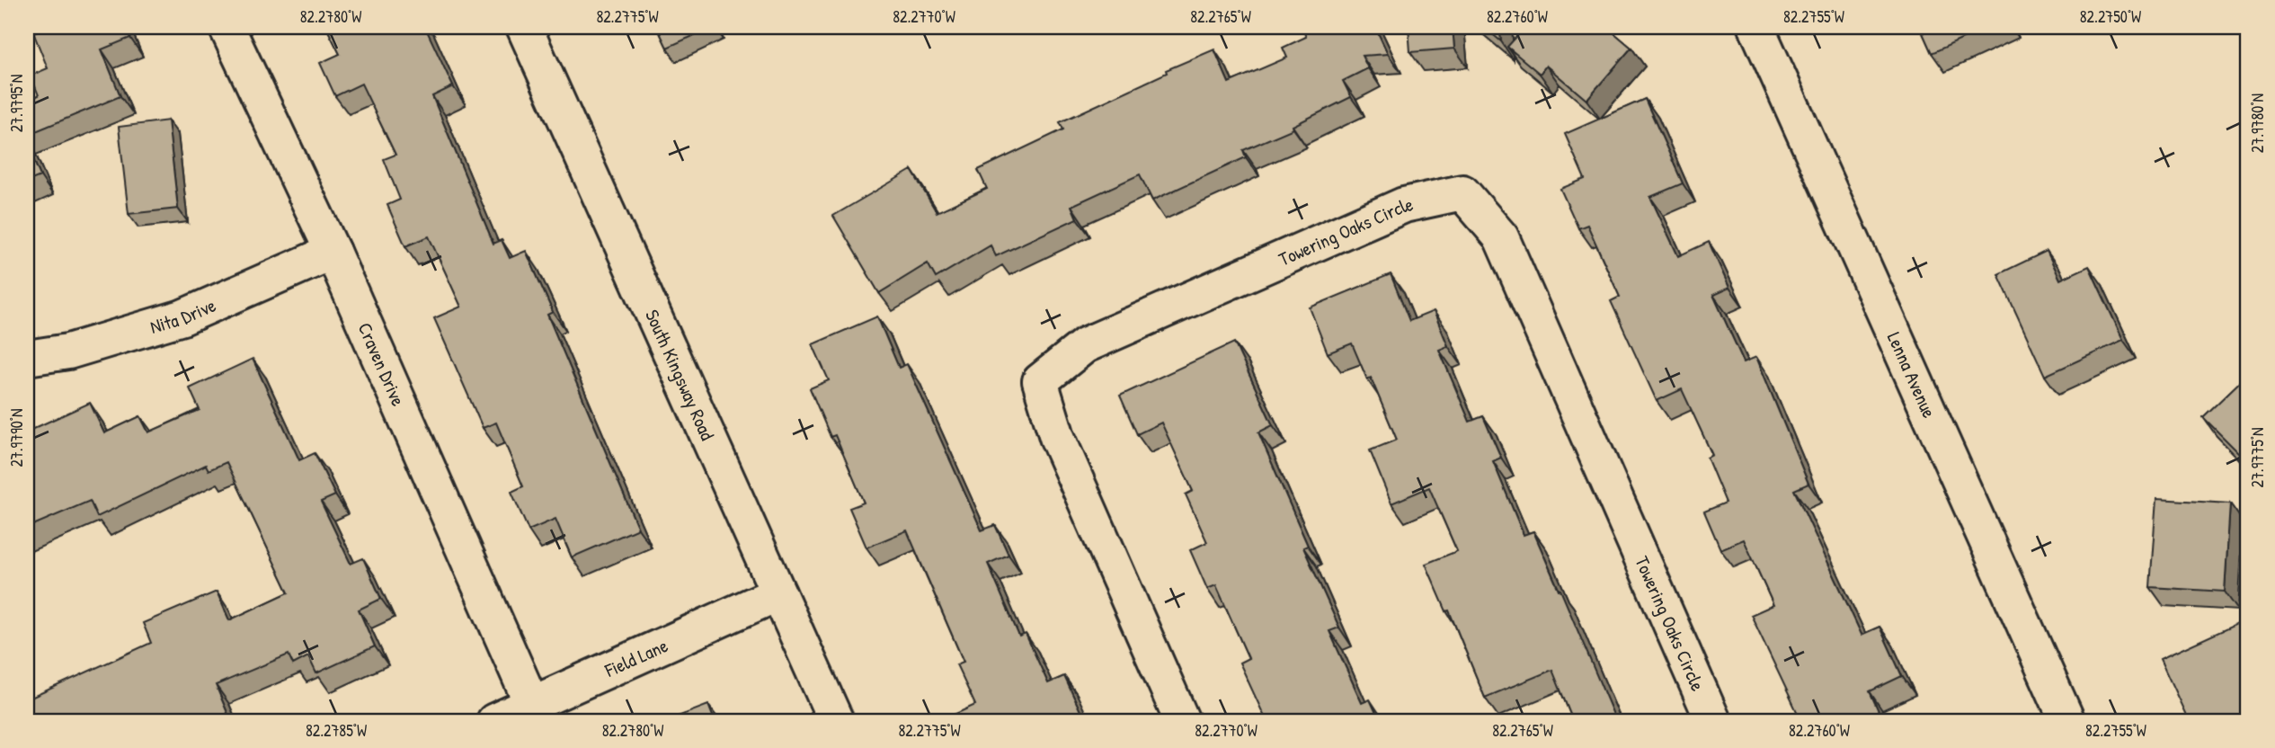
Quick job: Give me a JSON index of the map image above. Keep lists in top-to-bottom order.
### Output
{
  "streets": {
    "street": [
      "Towering Oaks Circle",
      "Nita Drive",
      "Craven Drive",
      "South Kingsway Road",
      "Lenna Avenue",
      "Field Lane"
    ]
  },
  "crossings": [
    ["Nita Drive", "Craven Drive"],
    ["Craven Drive", "Field Lane"],
    ["South Kingsway Road", "Field Lane"]
  ],
  "coordinates": [
    "82.2780°W",
    "82.2775°W",
    "82.2770°W",
    "82.2765°W",
    "82.2760°W",
    "82.2755°W",
    "82.2750°W",
    "27.9795°N",
    "27.9780°N",
    "27.9790°N",
    "27.9775°N",
    "82.2785°W"
  ]
}
